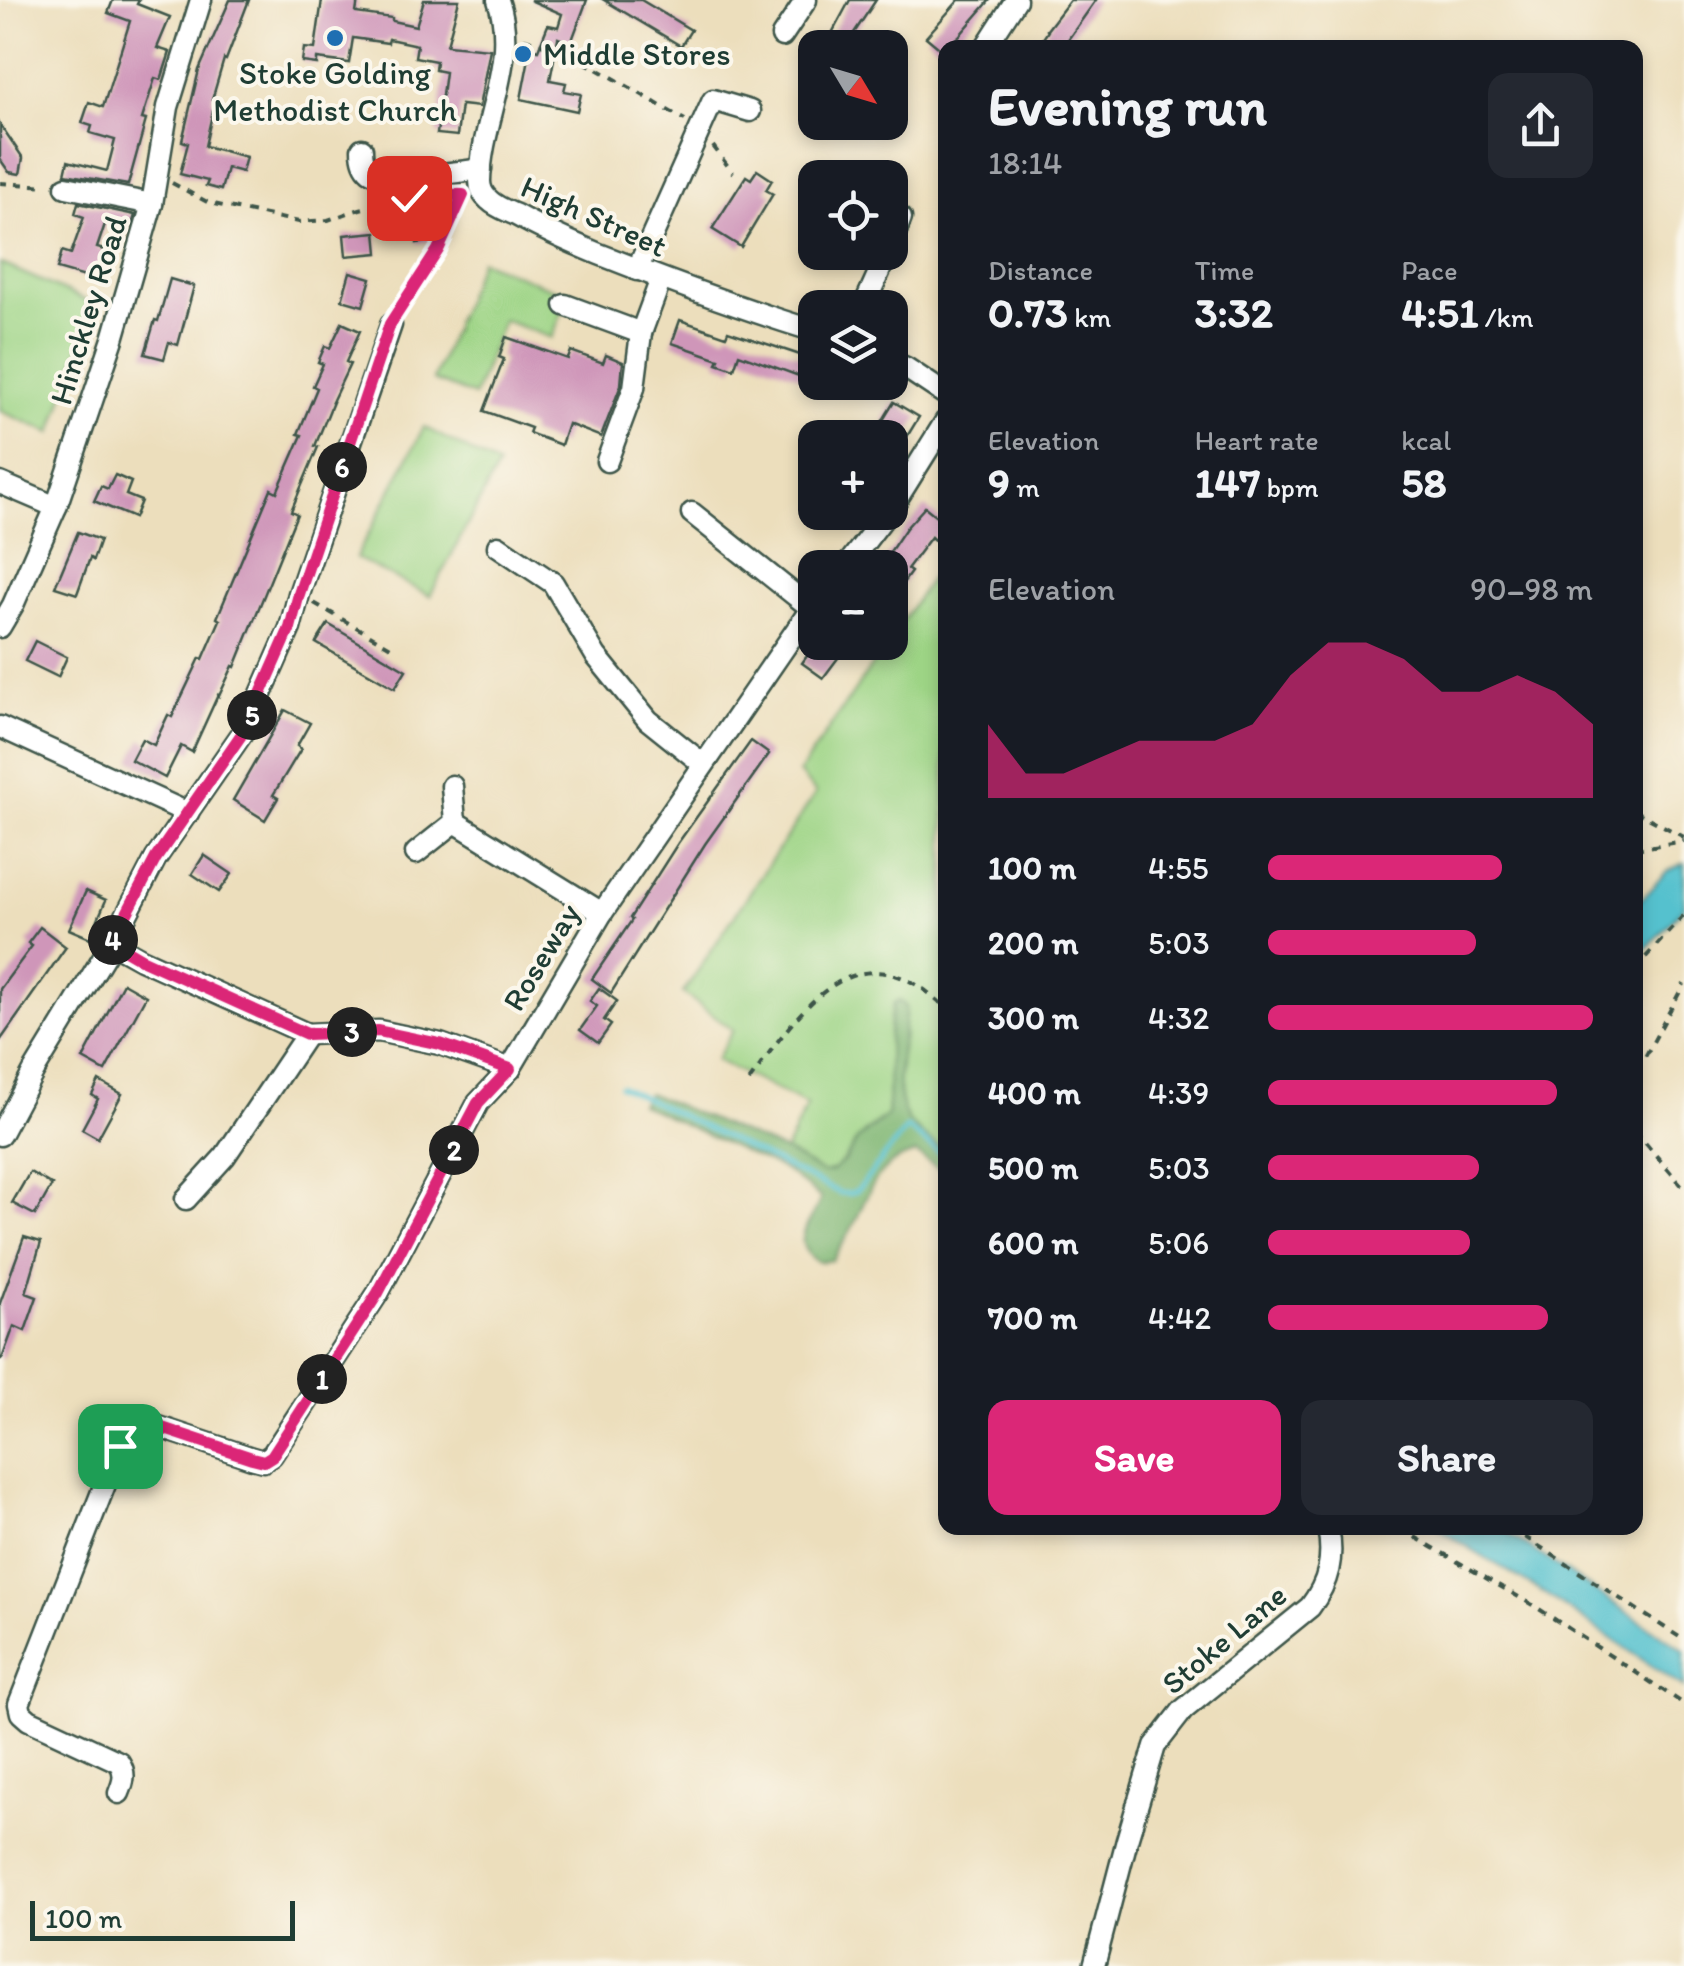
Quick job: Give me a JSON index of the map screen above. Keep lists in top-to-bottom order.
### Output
{
  "streets": {
    "street": [
      "High Street",
      "Hinckley Road",
      "Roseway",
      "Stoke Lane"
    ]
  },
  "places": ["Stoke Golding Methodist Church", "Middle Stores"],
  "scale_bar": "100 m",
  "north": "bottom right",
  "page": {
    "map_buttons": ["+", "−"],
    "heading": ["Evening run", "18:14"],
    "stats": [
      ["Distance", "0.73 km"],
      ["Time", "3:32"],
      ["Pace", "4:51 /km"],
      ["Elevation", "9 m"],
      ["Heart rate", "147 bpm"],
      ["kcal", "58"]
    ],
    "pins": [
      "6",
      "5",
      "4",
      "3",
      "2",
      "1"
    ],
    "chart": ["Elevation", "90–98 m"],
    "list": [
      {
        "name": "100 m",
        "note": "4:55"
      },
      {
        "name": "200 m",
        "note": "5:03"
      },
      {
        "name": "300 m",
        "note": "4:32"
      },
      {
        "name": "400 m",
        "note": "4:39"
      },
      {
        "name": "500 m",
        "note": "5:03"
      },
      {
        "name": "600 m",
        "note": "5:06"
      },
      {
        "name": "700 m",
        "note": "4:42"
      }
    ],
    "buttons": ["Save", "Share"],
    "scale": "100 m"
  }
}
